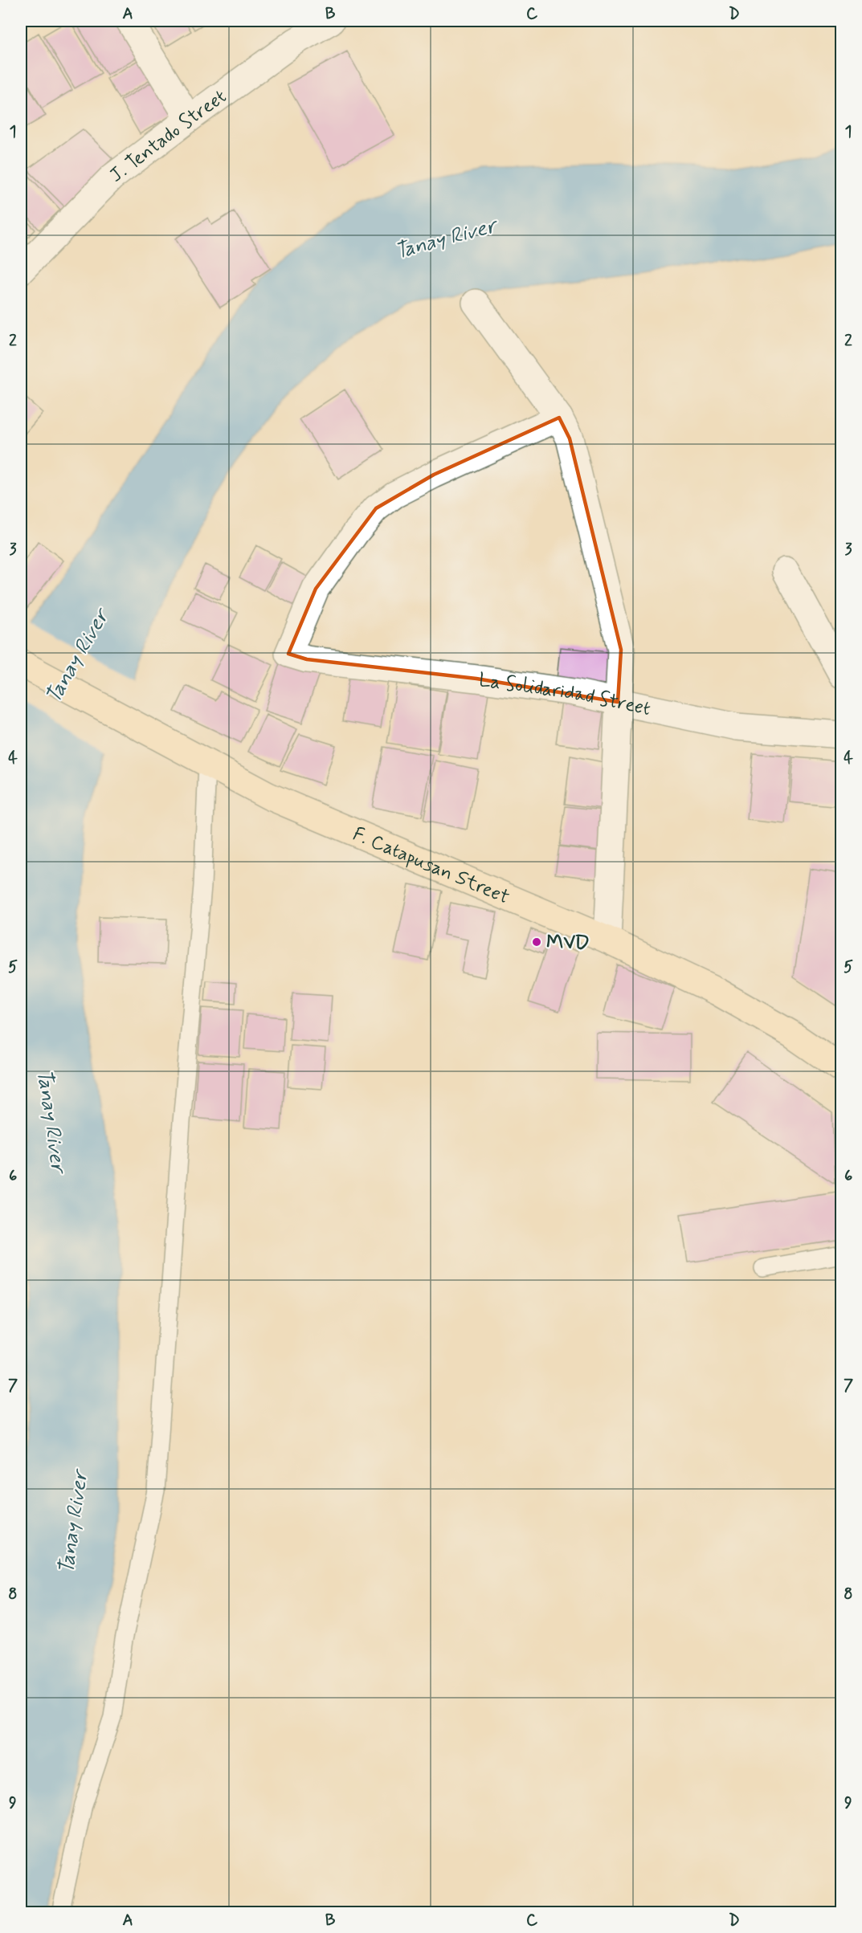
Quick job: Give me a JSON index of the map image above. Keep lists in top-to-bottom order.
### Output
{
  "streets": {
    "main road": ["F. Catapusan Street"],
    "street": ["J. Tentado Street", "La Solidaridad Street"]
  },
  "water": ["Tanay River"],
  "places": ["MVD"],
  "grid": {
    "columns": [
      "A",
      "B",
      "C",
      "D"
    ],
    "rows": [
      "1",
      "2",
      "3",
      "4",
      "5",
      "6",
      "7",
      "8",
      "9"
    ]
  }
}
